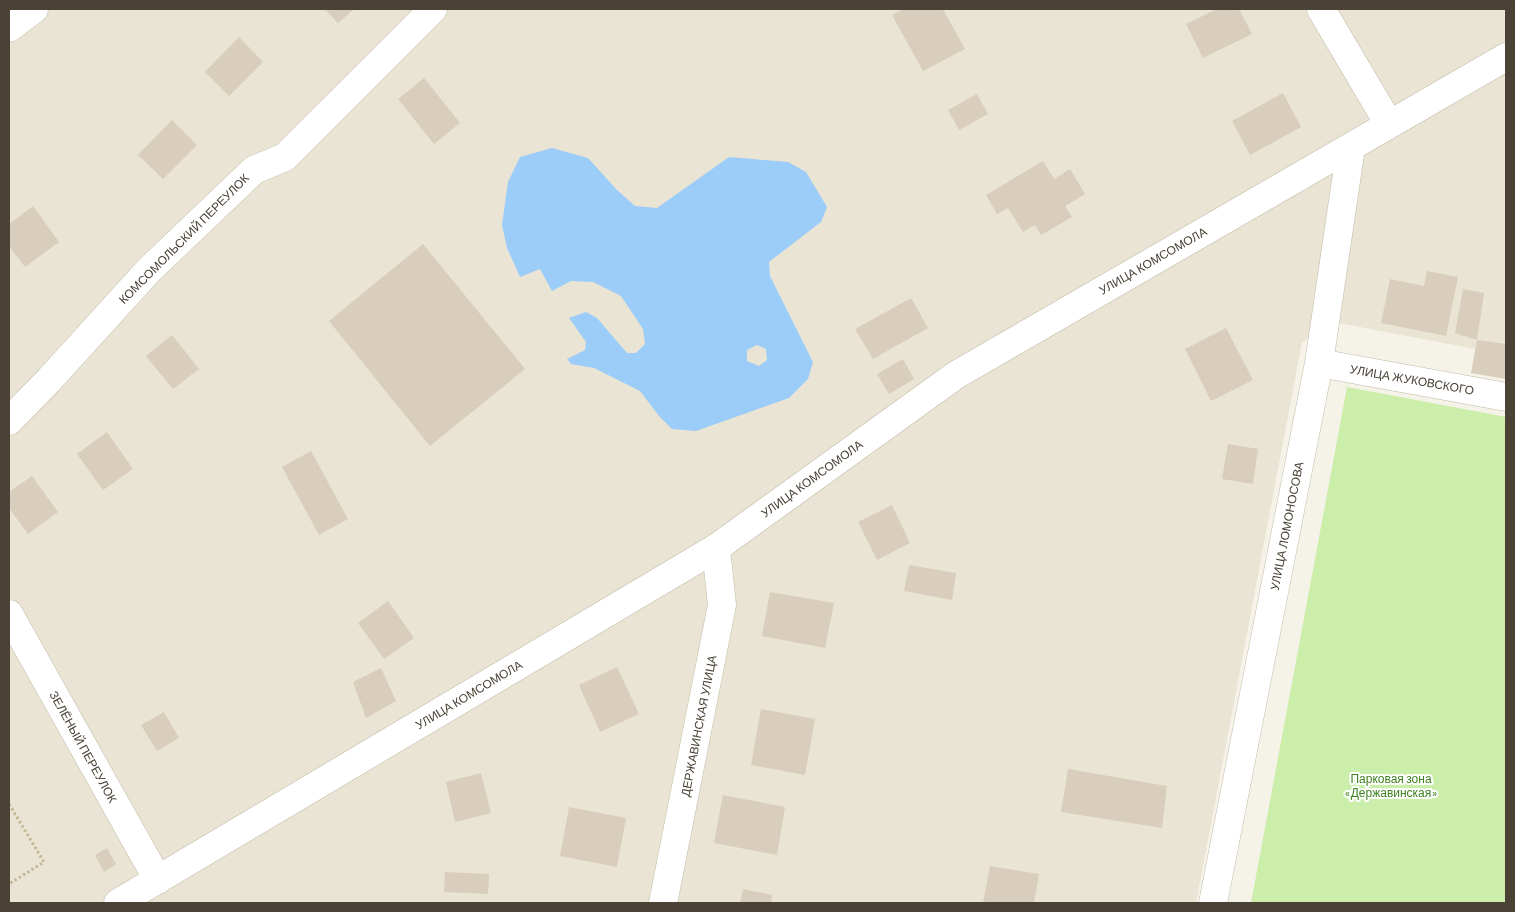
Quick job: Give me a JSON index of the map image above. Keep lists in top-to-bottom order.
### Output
{
  "streets": {
    "street": [
      "КОМСОМОЛЬСКИЙ ПЕРЕУЛОК",
      "УЛИЦА КОМСОМОЛА",
      "УЛИЦА ЖУКОВСКОГО",
      "УЛИЦА ЛОМОНОСОВА",
      "ДЕРЖАВИНСКАЯ УЛИЦА",
      "ЗЕЛЁНЫЙ ПЕРЕУЛОК"
    ]
  },
  "crossings": [
    ["УЛИЦА КОМСОМОЛА", "УЛИЦА ЛОМОНОСОВА"],
    ["УЛИЦА КОМСОМОЛА", "ДЕРЖАВИНСКАЯ УЛИЦА"],
    ["УЛИЦА КОМСОМОЛА", "ЗЕЛЁНЫЙ ПЕРЕУЛОК"],
    ["УЛИЦА ЖУКОВСКОГО", "УЛИЦА ЛОМОНОСОВА"]
  ],
  "parks": ["Парковая зона «Державинская»"]
}
